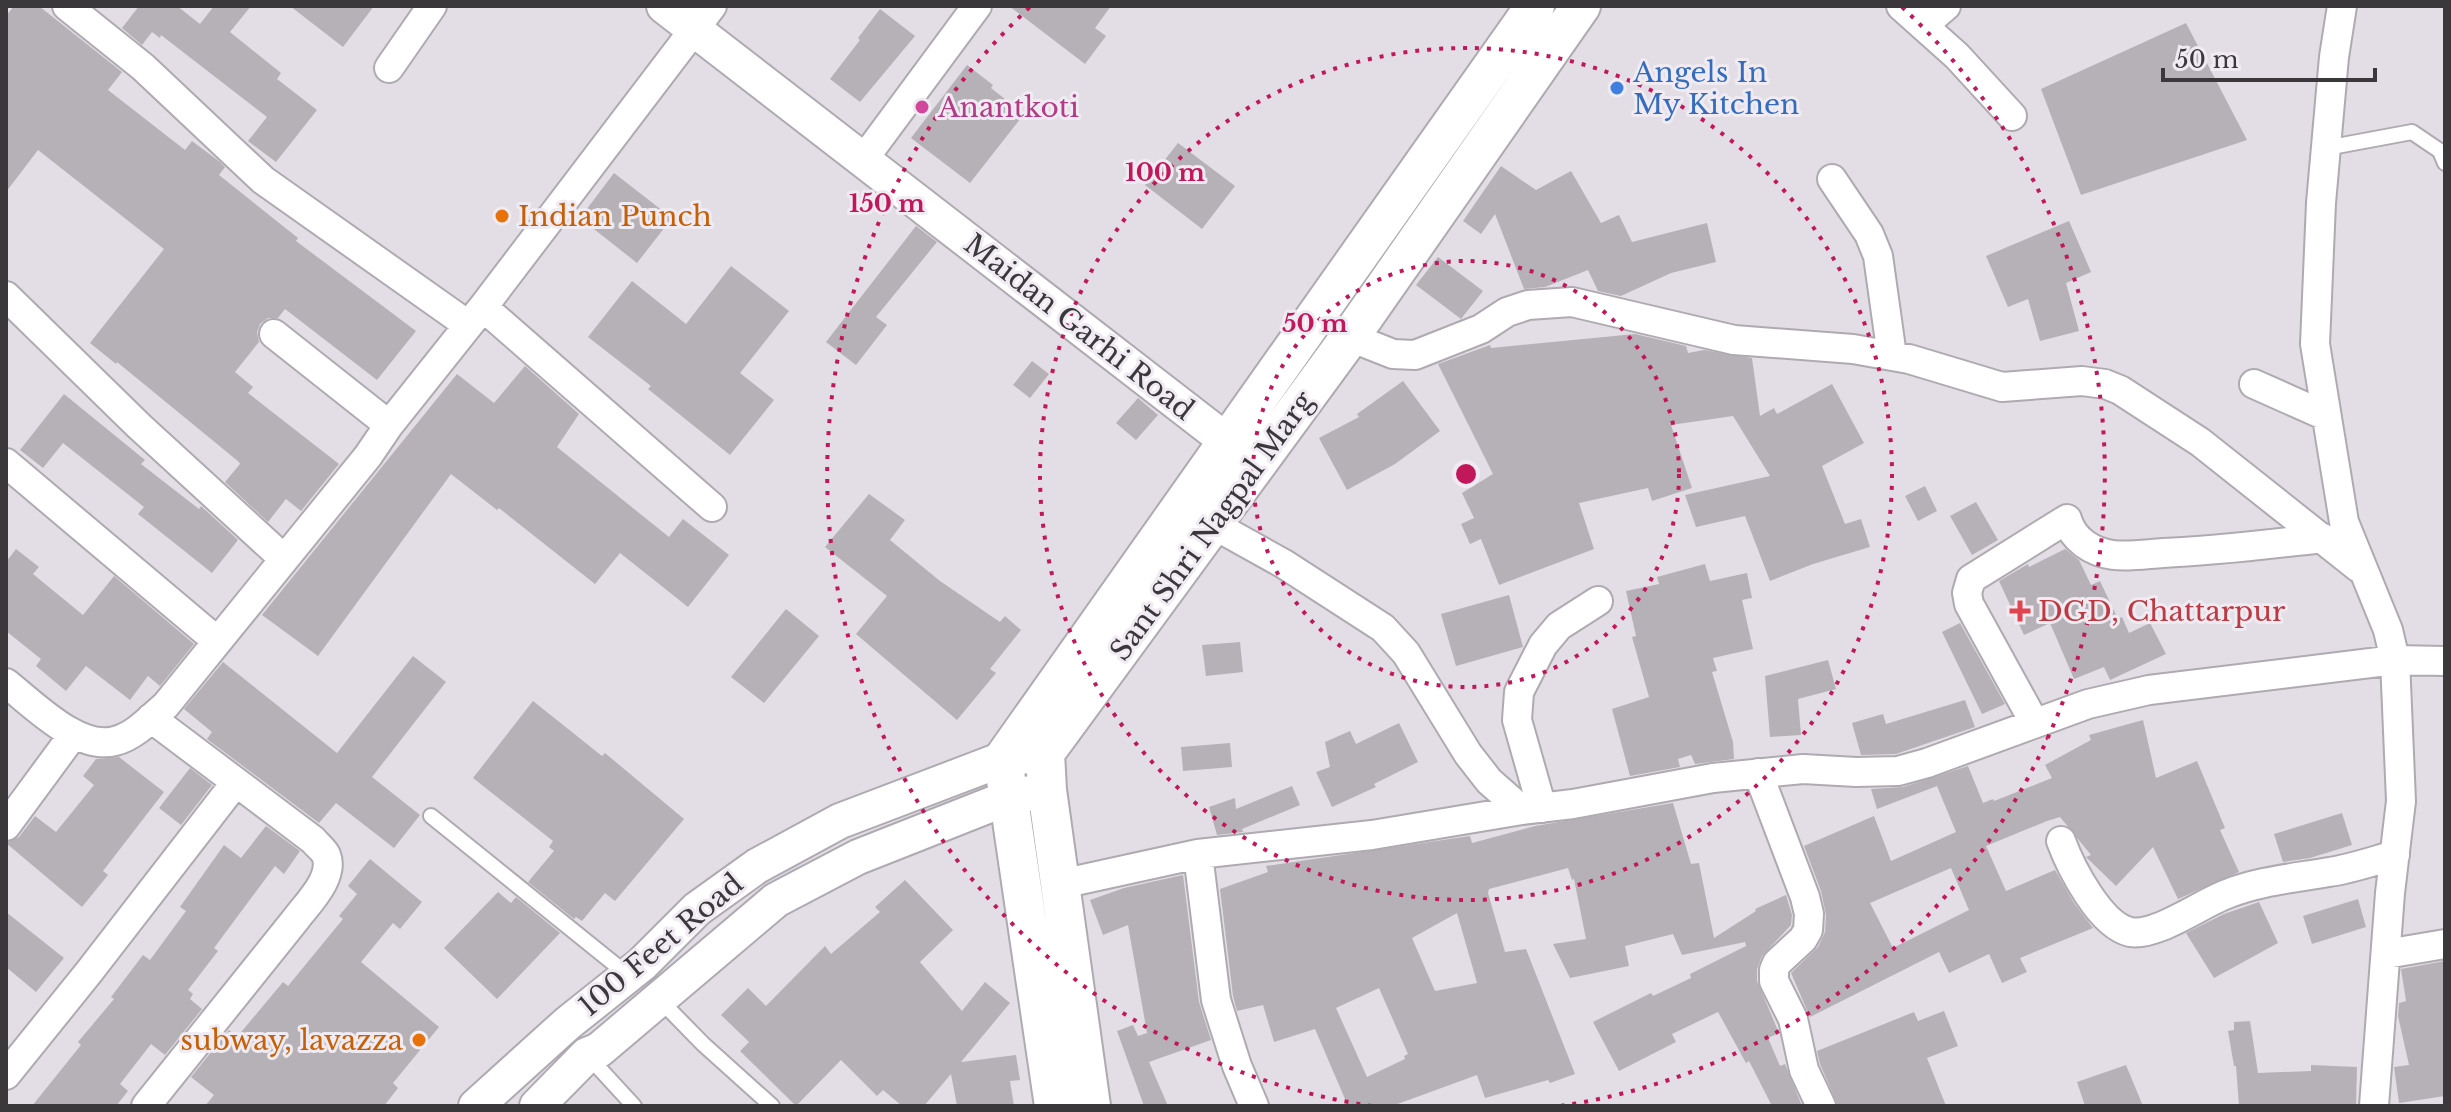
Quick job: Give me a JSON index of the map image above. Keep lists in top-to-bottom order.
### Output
{
  "streets": {
    "main road": ["Sant Shri Nagpal Marg"],
    "street": ["Maidan Garhi Road", "100 Feet Road"]
  },
  "crossings": [
    ["Maidan Garhi Road", "Sant Shri Nagpal Marg"],
    ["Sant Shri Nagpal Marg", "100 Feet Road"]
  ],
  "places": {
    "other": [
      "Angels In My Kitchen",
      "Anantkoti",
      "Indian Punch",
      "subway, lavazza"
    ],
    "health": ["DGD, Chattarpur"]
  },
  "scale_bar": "50 m",
  "rings": ["100 m", "150 m", "50 m"]
}
